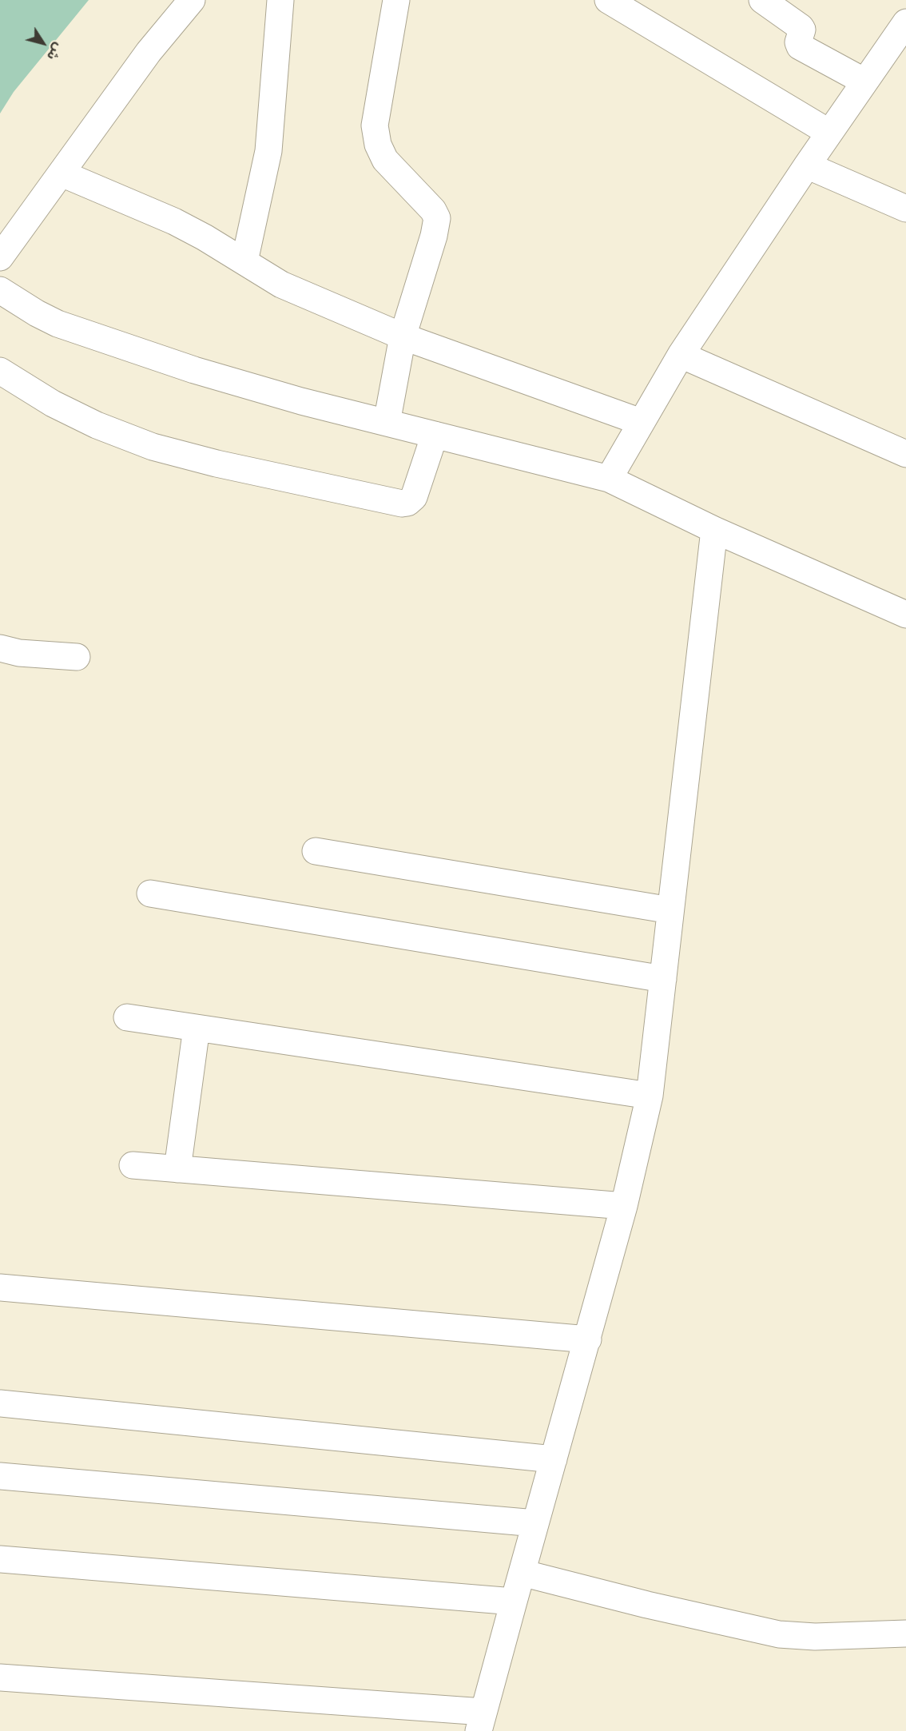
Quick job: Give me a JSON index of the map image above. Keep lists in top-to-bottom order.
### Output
{
  "north": "bottom right"
}
